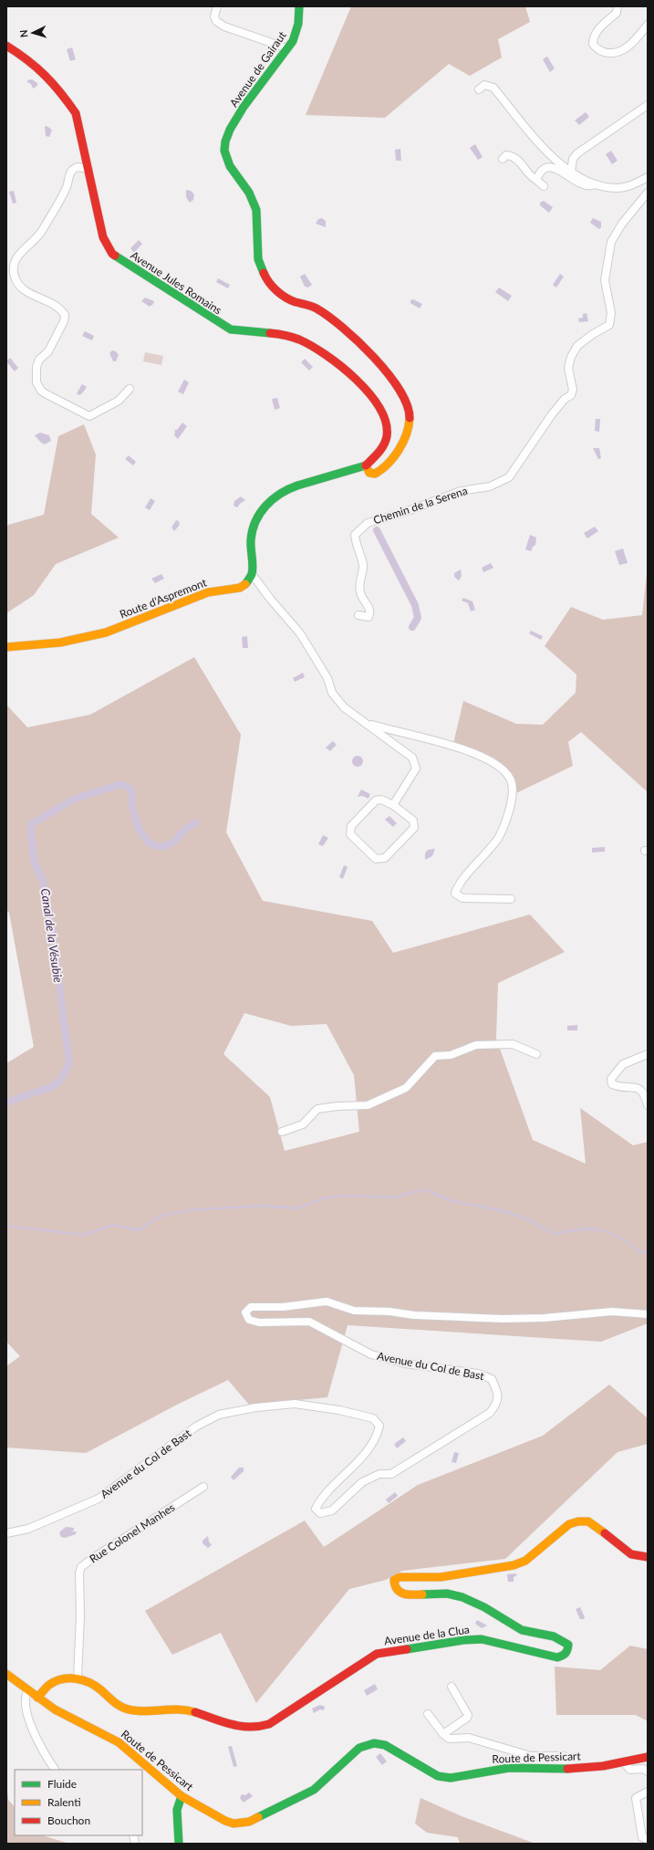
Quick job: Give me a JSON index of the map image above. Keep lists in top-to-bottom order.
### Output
{
  "streets": {
    "street": [
      "Avenue de Gairaut",
      "Avenue Jules Romains",
      "Chemin de la Serena",
      "Route d'Aspremont",
      "Avenue du Col de Bast",
      "Rue Colonel Manhes",
      "Avenue de la Clua",
      "Route de Pessicart"
    ]
  },
  "crossings": [
    ["Avenue de Gairaut", "Avenue Jules Romains"],
    ["Rue Colonel Manhes", "Avenue de la Clua"]
  ],
  "water": ["Canal de la Vésubie"],
  "legend": ["Fluide", "Ralenti", "Bouchon"],
  "north": "left"
}
